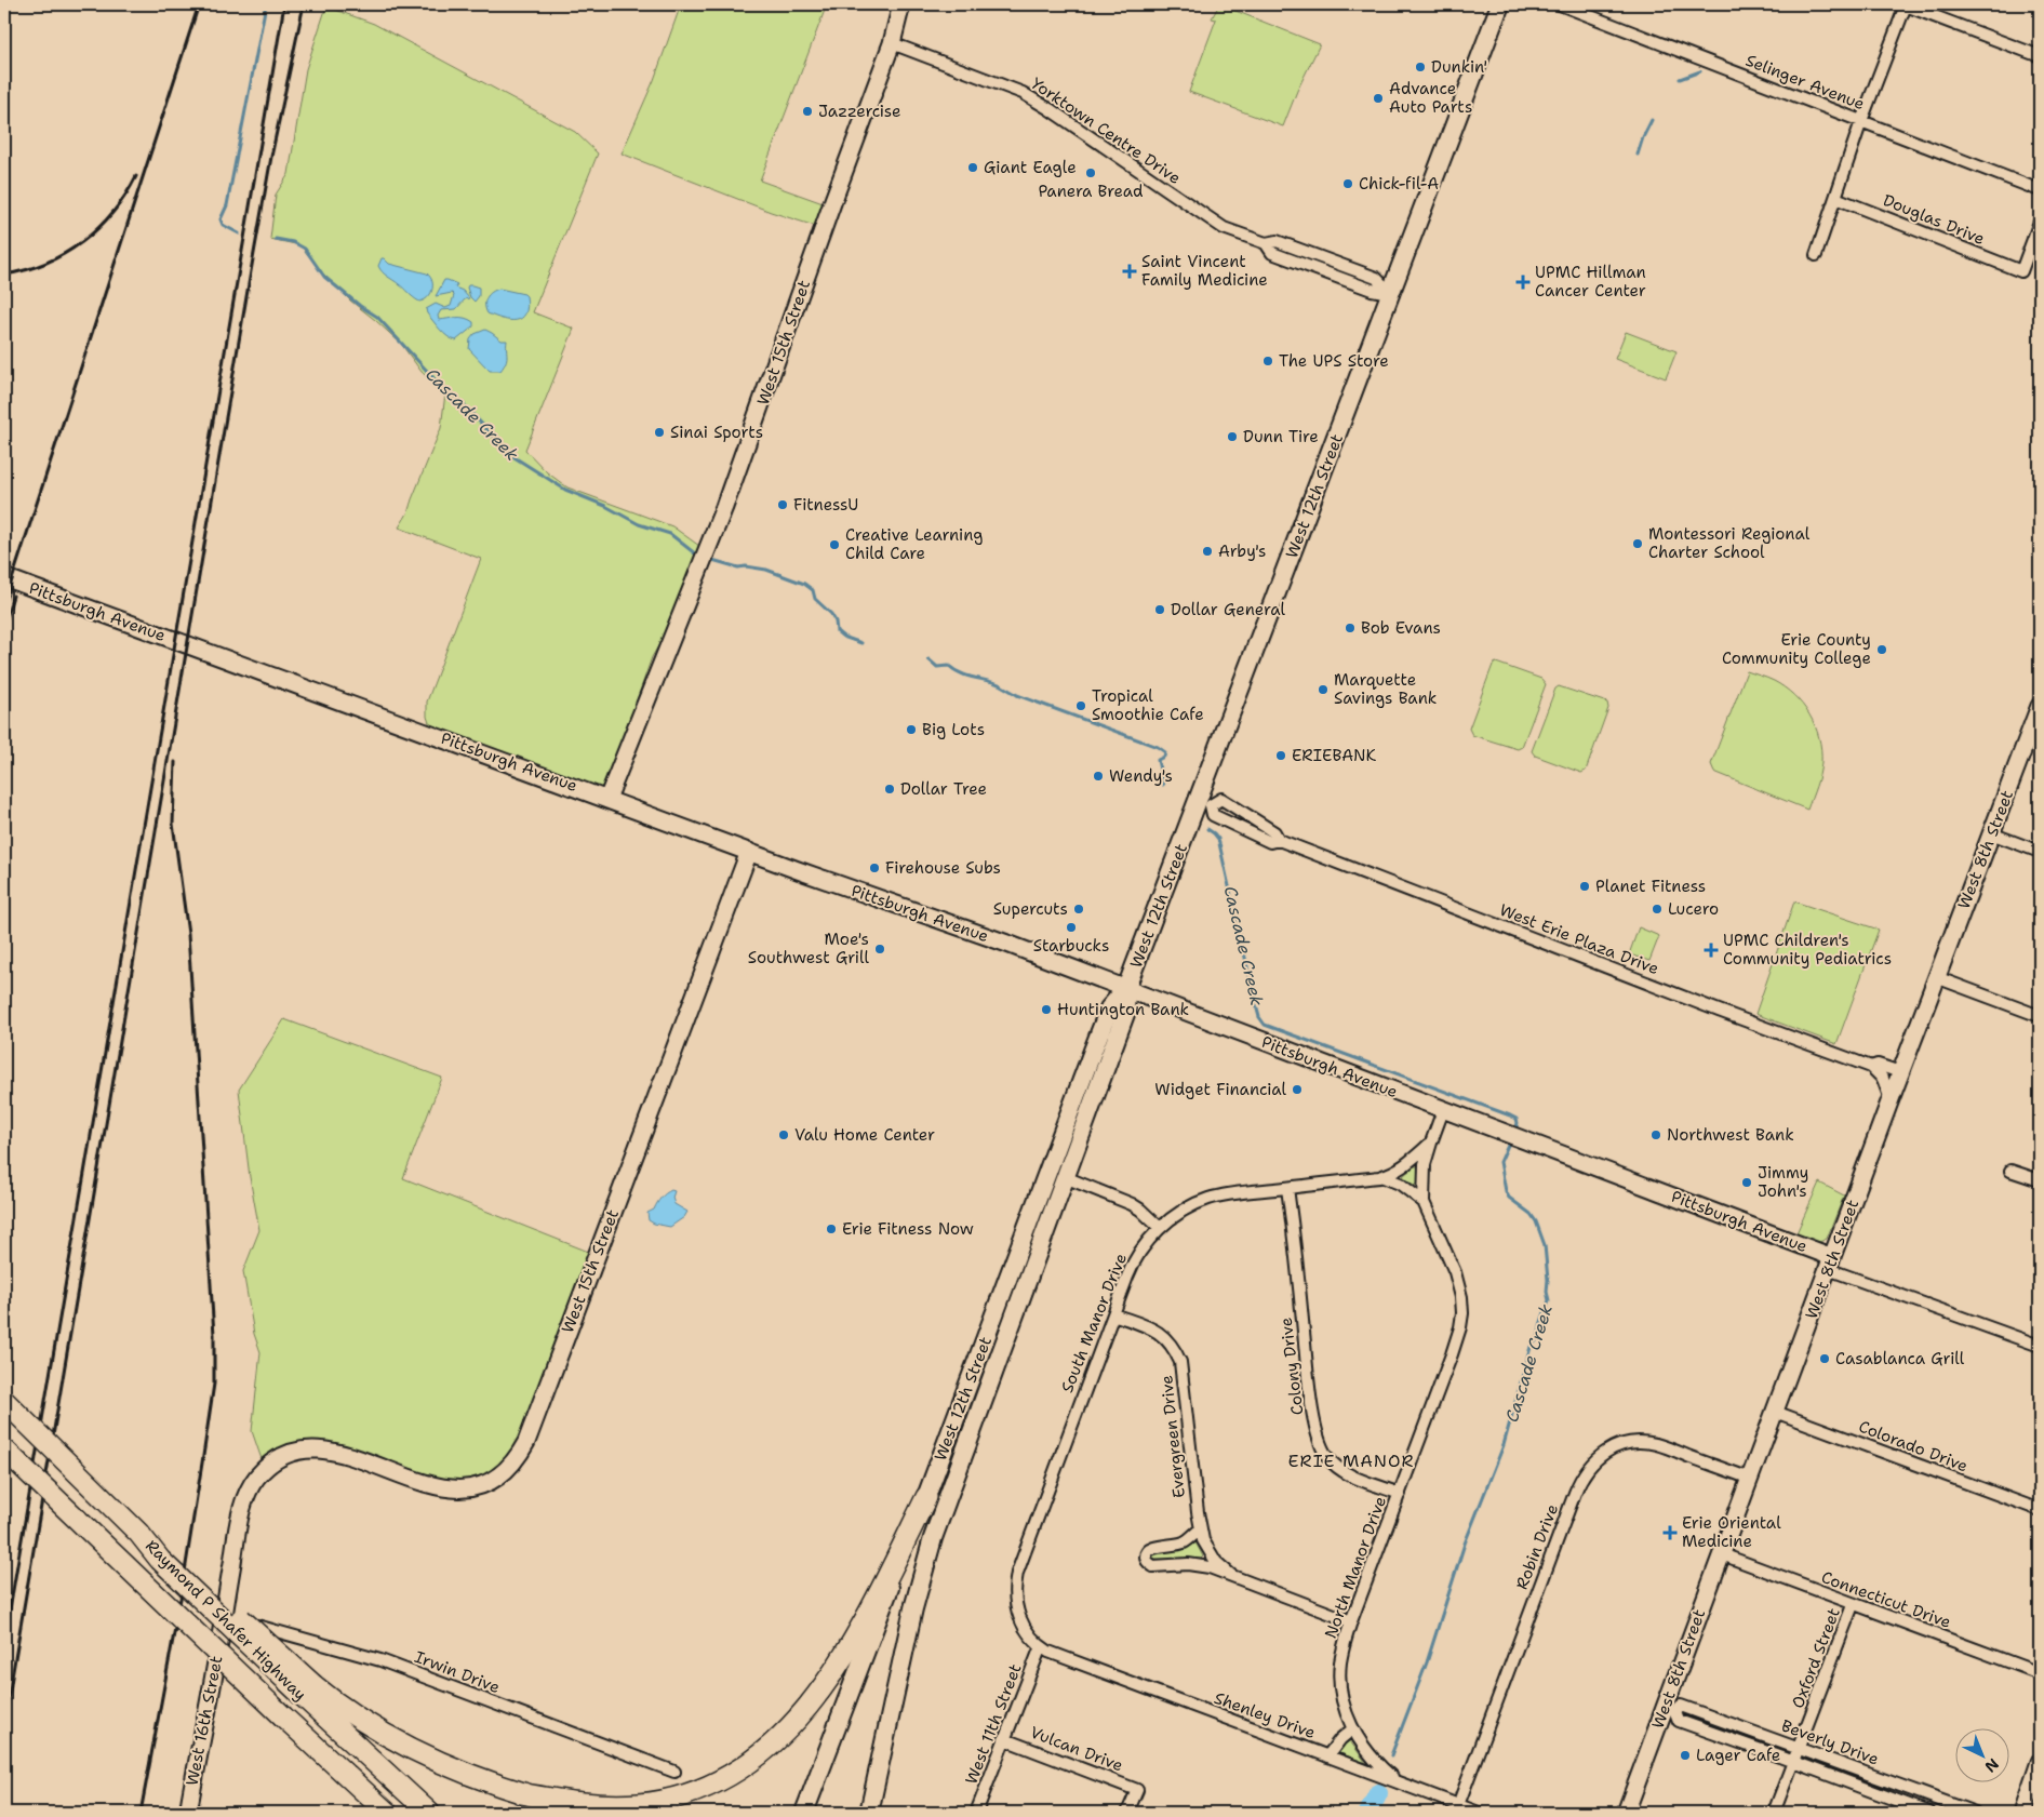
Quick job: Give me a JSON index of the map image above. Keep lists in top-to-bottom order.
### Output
{
  "streets": {
    "highway": ["Raymond P Shafer Highway"],
    "main road": ["West 12th Street"],
    "street": [
      "Selinger Avenue",
      "Yorktown Centre Drive",
      "Douglas Drive",
      "West 15th Street",
      "Pittsburgh Avenue",
      "West 8th Street",
      "West Erie Plaza Drive",
      "South Manor Drive",
      "Colony Drive",
      "Evergreen Drive",
      "Colorado Drive",
      "Robin Drive",
      "North Manor Drive",
      "Connecticut Drive",
      "Oxford Street",
      "Irwin Drive",
      "Shenley Drive",
      "West 16th Street",
      "West 11th Street",
      "Beverly Drive",
      "Vulcan Drive"
    ]
  },
  "crossings": [
    ["Yorktown Centre Drive", "West 15th Street"],
    ["Yorktown Centre Drive", "West 12th Street"],
    ["West 15th Street", "Pittsburgh Avenue"],
    ["West 15th Street", "West 16th Street"],
    ["West 12th Street", "Pittsburgh Avenue"],
    ["West 12th Street", "West Erie Plaza Drive"],
    ["Pittsburgh Avenue", "West 8th Street"],
    ["Pittsburgh Avenue", "North Manor Drive"],
    ["West 8th Street", "West Erie Plaza Drive"],
    ["West 8th Street", "Colorado Drive"],
    ["West 8th Street", "Robin Drive"],
    ["West 8th Street", "Connecticut Drive"],
    ["West 8th Street", "Beverly Drive"],
    ["South Manor Drive", "Colony Drive"],
    ["South Manor Drive", "Evergreen Drive"],
    ["South Manor Drive", "North Manor Drive"],
    ["South Manor Drive", "Shenley Drive"],
    ["South Manor Drive", "West 11th Street"],
    ["Colony Drive", "North Manor Drive"],
    ["Evergreen Drive", "North Manor Drive"],
    ["Robin Drive", "Shenley Drive"],
    ["North Manor Drive", "Shenley Drive"],
    ["Connecticut Drive", "Oxford Street"],
    ["Oxford Street", "Beverly Drive"],
    ["Irwin Drive", "West 16th Street"],
    ["Shenley Drive", "West 11th Street"],
    ["West 11th Street", "Vulcan Drive"]
  ],
  "districts": ["ERIE MANOR"],
  "water": ["Cascade Creek"],
  "places": {
    "other": [
      "Dunkin'",
      "Advance Auto Parts",
      "Jazzercise",
      "Giant Eagle",
      "Panera Bread",
      "Chick-fil-A",
      "The UPS Store",
      "Sinai Sports",
      "Dunn Tire",
      "FitnessU",
      "Montessori Regional Charter School",
      "Creative Learning Child Care",
      "Arby's",
      "Dollar General",
      "Bob Evans",
      "Erie County Community College",
      "Marquette Savings Bank",
      "Tropical Smoothie Cafe",
      "Big Lots",
      "ERIEBANK",
      "Wendy's",
      "Dollar Tree",
      "Firehouse Subs",
      "Planet Fitness",
      "Supercuts",
      "Lucero",
      "Starbucks",
      "Moe's Southwest Grill",
      "Huntington Bank",
      "Widget Financial",
      "Valu Home Center",
      "Northwest Bank",
      "Jimmy John's",
      "Erie Fitness Now",
      "Casablanca Grill",
      "Lager Cafe"
    ],
    "health": [
      "Saint Vincent Family Medicine",
      "UPMC Hillman Cancer Center",
      "UPMC Children's Community Pediatrics",
      "Erie Oriental Medicine"
    ]
  },
  "north": "bottom right"
}
